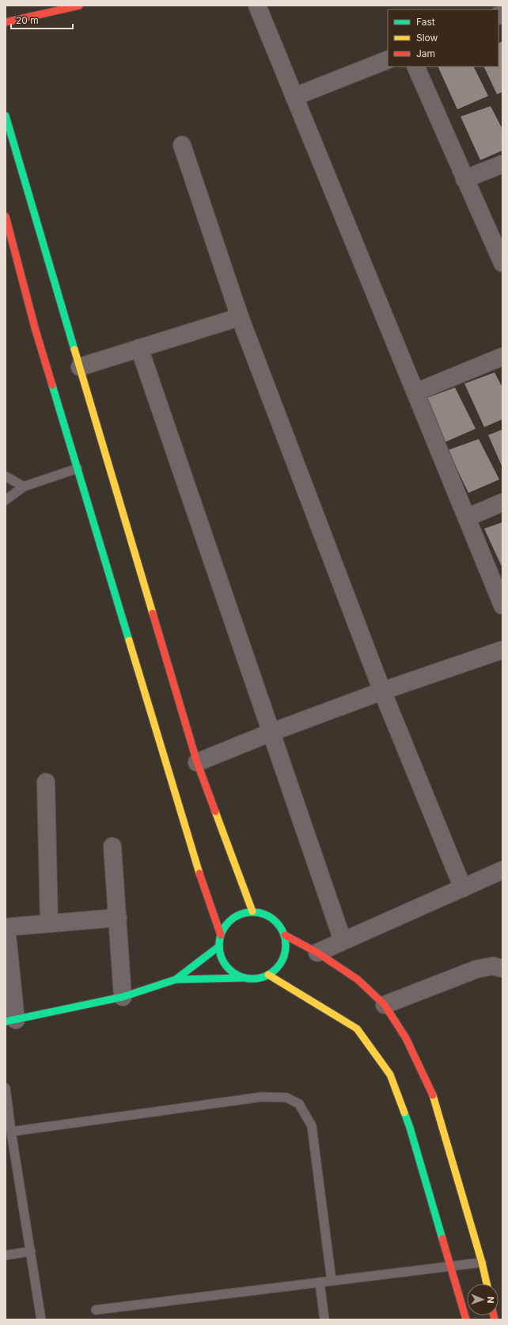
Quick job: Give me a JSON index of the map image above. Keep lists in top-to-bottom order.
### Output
{
  "legend": ["Fast", "Slow", "Jam"],
  "scale_bar": "20 m",
  "north": "right"
}
